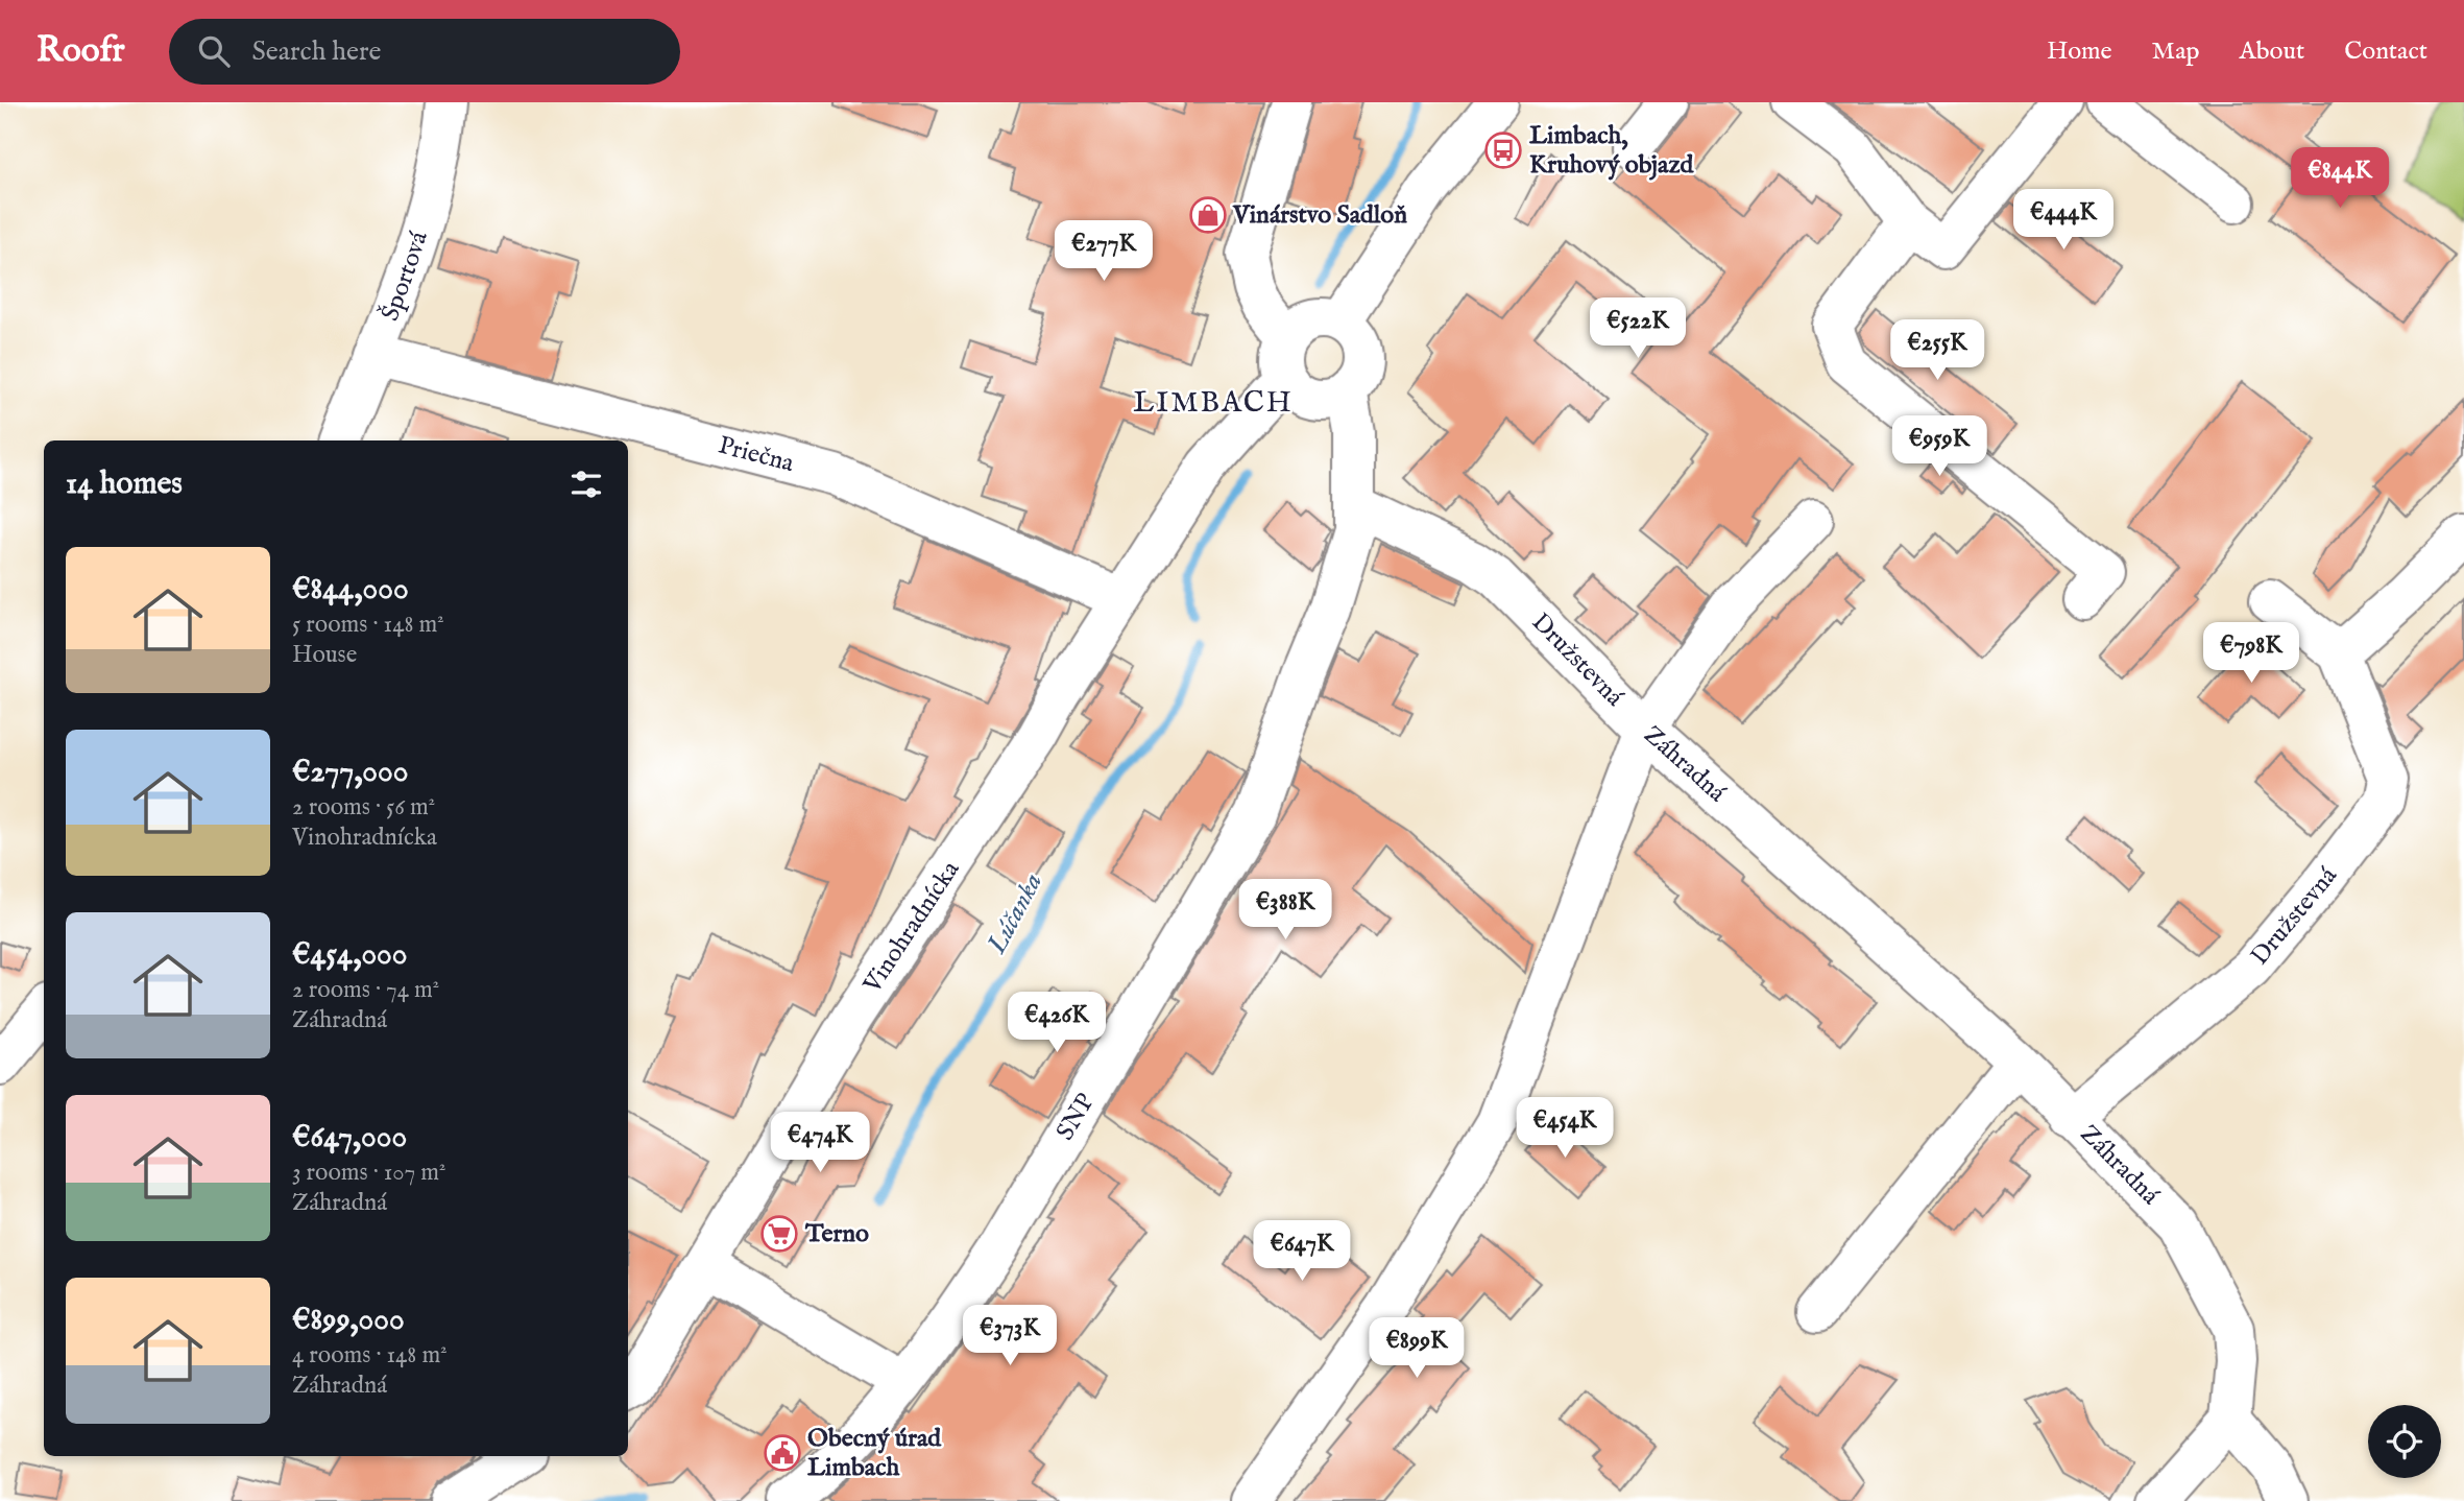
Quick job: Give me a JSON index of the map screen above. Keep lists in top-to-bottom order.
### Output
{
  "streets": {
    "street": [
      "Športová",
      "Priečna",
      "Družstevná",
      "Záhradná",
      "Vinohradnícka",
      "SNP"
    ]
  },
  "crossings": [
    ["Športová", "Priečna"],
    ["Priečna", "Vinohradnícka"],
    ["Družstevná", "Záhradná"],
    ["Družstevná", "SNP"],
    ["Vinohradnícka", "SNP"]
  ],
  "districts": ["LIMBACH"],
  "water": ["Lúčanka"],
  "places": {
    "bus stop": ["Limbach, Kruhový objazd"],
    "shop": ["Vinárstvo Sadloň"],
    "supermarket": ["Terno"],
    "public building": ["Obecný úrad Limbach"]
  },
  "page": {
    "header": "Roofr",
    "search": "Search here",
    "nav": [
      "Home",
      "Map",
      "About",
      "Contact"
    ],
    "price": [
      "€844K",
      "€444K",
      "€277K",
      "€522K",
      "€255K",
      "€959K",
      "€798K",
      "€388K",
      "€426K",
      "€454K",
      "€474K",
      "€647K",
      "€373K",
      "€899K"
    ],
    "heading": "14 homes",
    "list": [
      {
        "name": "€844,000",
        "note": "5 rooms · 148 m² · House"
      },
      {
        "name": "€277,000",
        "note": "2 rooms · 56 m² · Vinohradnícka"
      },
      {
        "name": "€454,000",
        "note": "2 rooms · 74 m² · Záhradná"
      },
      {
        "name": "€647,000",
        "note": "3 rooms · 107 m² · Záhradná"
      },
      {
        "name": "€899,000",
        "note": "4 rooms · 148 m² · Záhradná"
      }
    ]
  }
}
